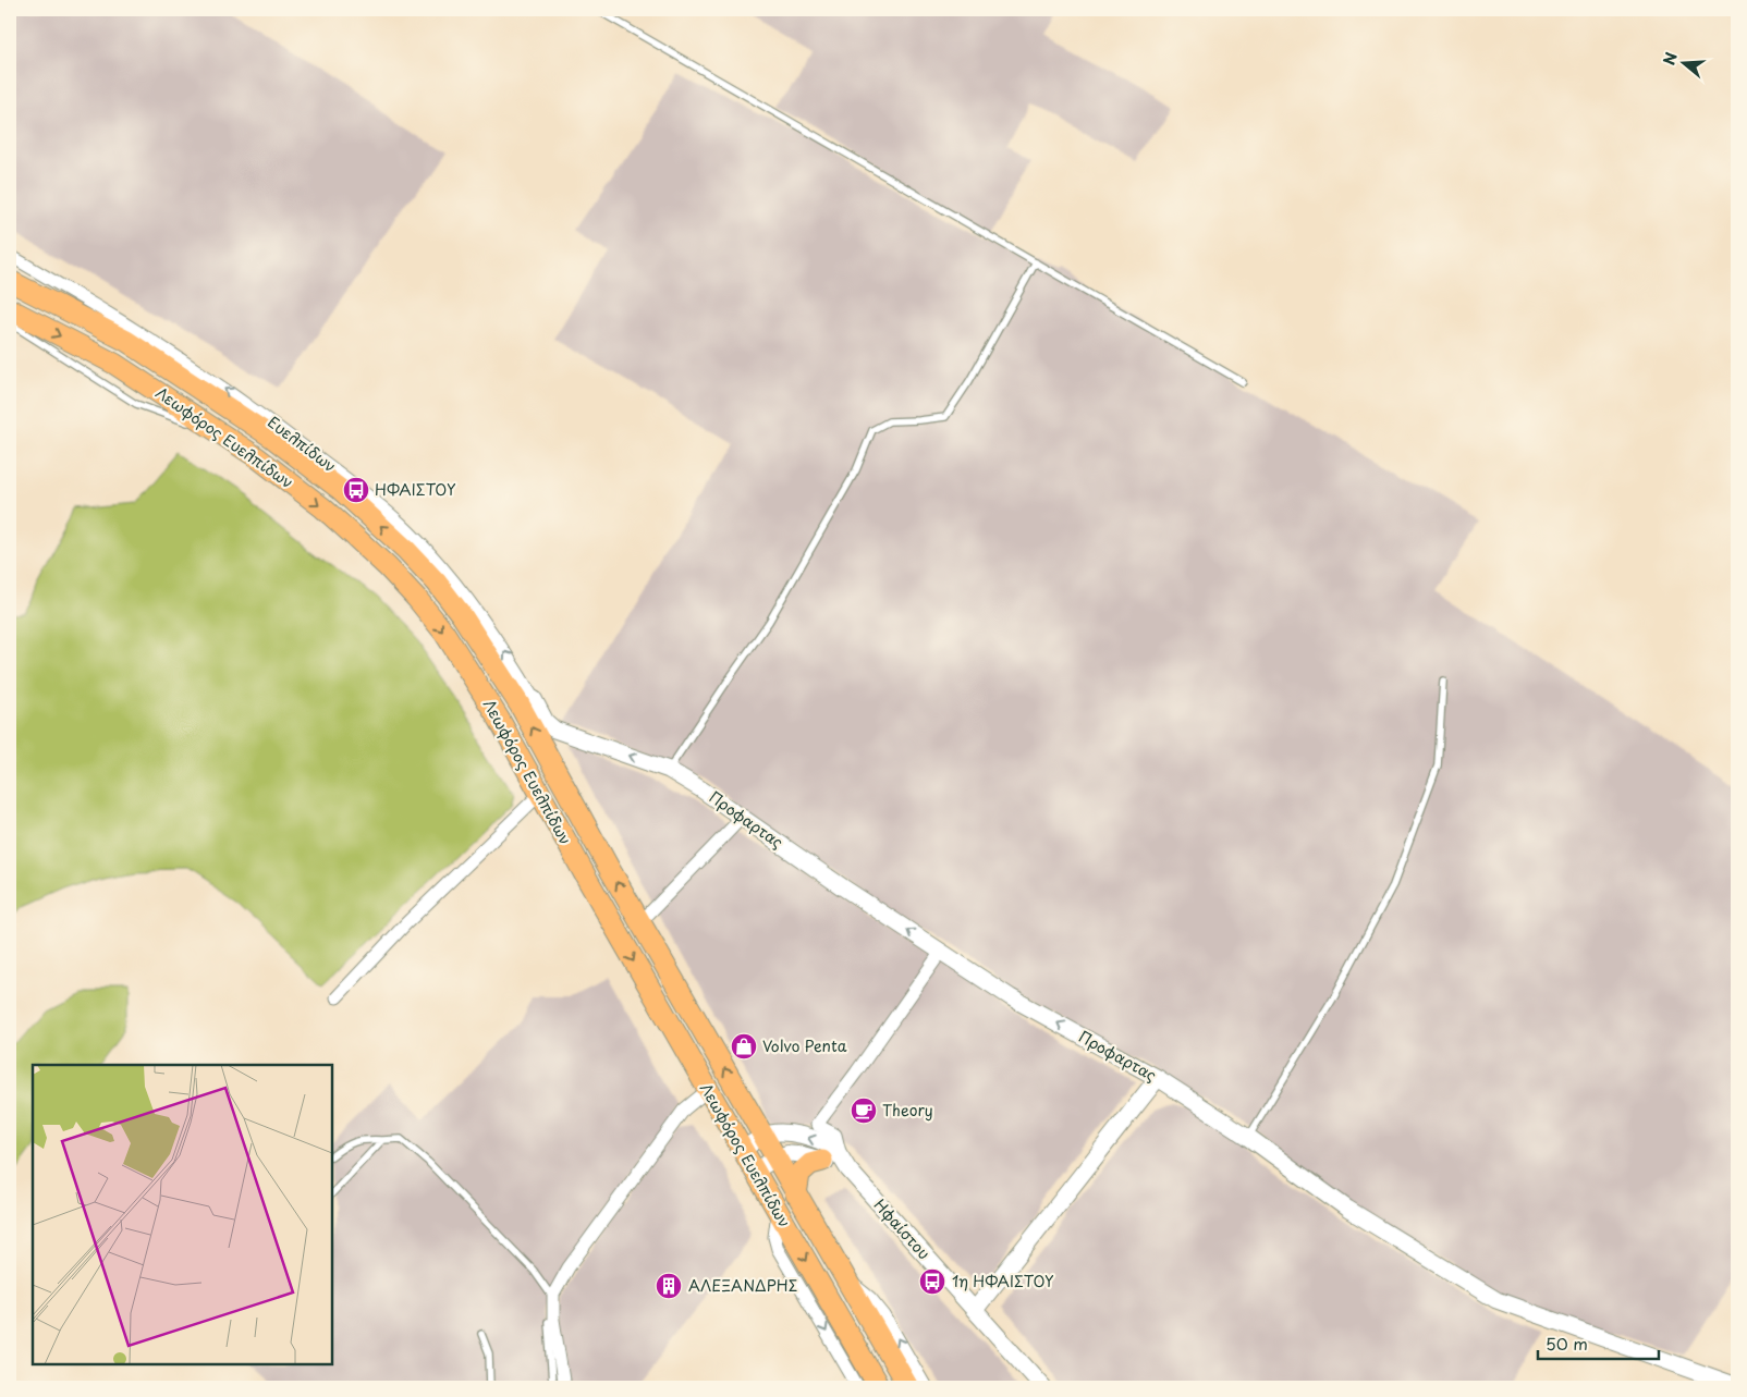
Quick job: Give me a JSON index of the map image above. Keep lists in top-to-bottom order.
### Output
{
  "streets": {
    "main road": ["Λεωφόρος Ευελπίδων"],
    "street": ["Προφαρτας", "Ηφαίστου"]
  },
  "crossings": [
    ["Λεωφόρος Ευελπίδων", "Προφαρτας"],
    ["Λεωφόρος Ευελπίδων", "Ηφαίστου"]
  ],
  "one_way": ["Προφαρτας"],
  "places": {
    "bus stop": ["ΗΦΑΙΣΤΟΥ", "1η ΗΦΑΙΣΤΟΥ"],
    "shop": ["Volvo Penta"],
    "cafe": ["Theory"],
    "building": ["ΑΛΕΞΑΝΔΡΗΣ"]
  },
  "scale_bar": "50 m",
  "north": "left"
}
